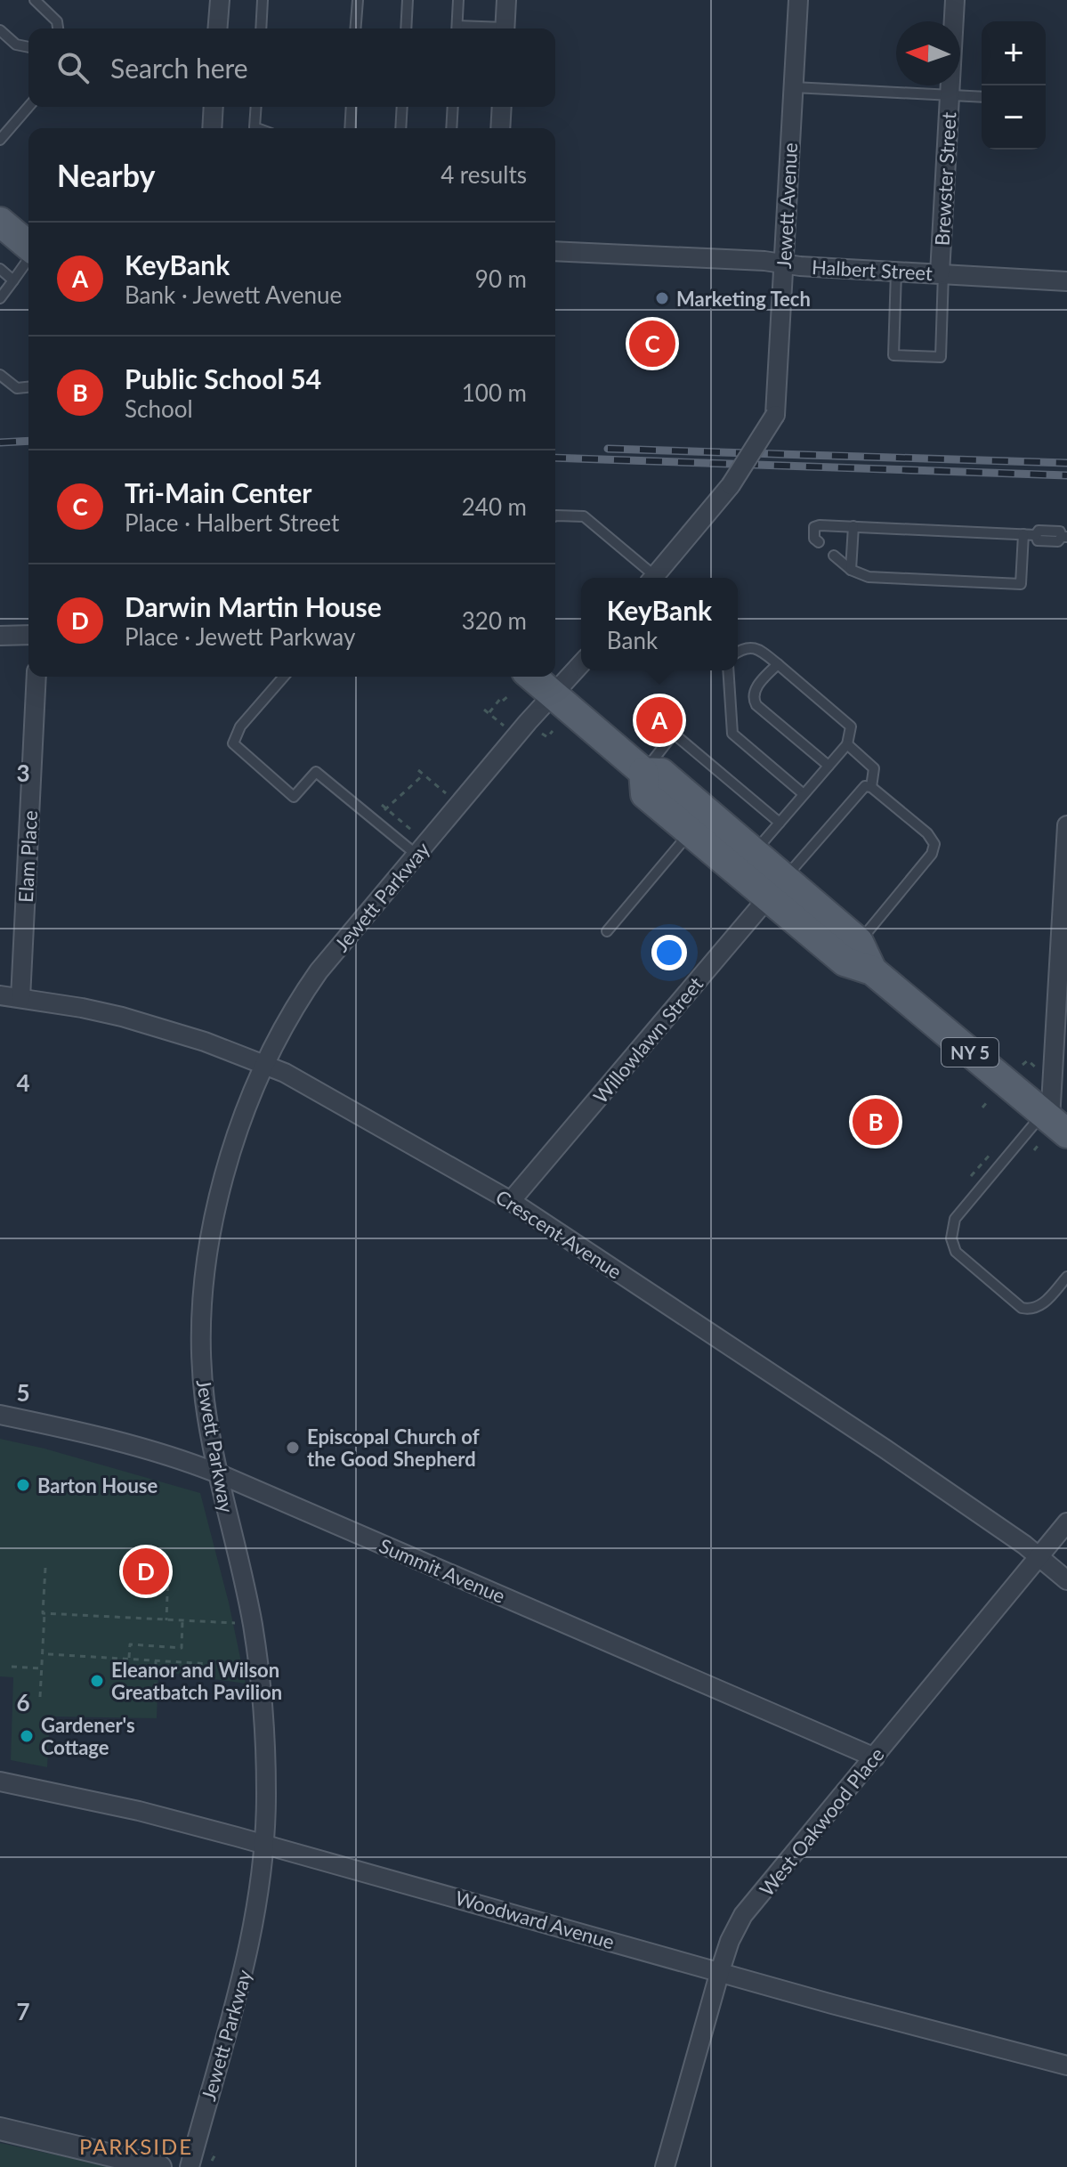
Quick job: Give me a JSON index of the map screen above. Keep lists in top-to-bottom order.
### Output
{
  "streets": {
    "main road": ["NY 5"],
    "street": [
      "Brewster Street",
      "Jewett Avenue",
      "Halbert Street",
      "Elam Place",
      "Jewett Parkway",
      "Willowlawn Street",
      "Crescent Avenue",
      "Summit Avenue",
      "West Oakwood Place",
      "Woodward Avenue"
    ]
  },
  "crossings": [
    ["Brewster Street", "Halbert Street"],
    ["Jewett Avenue", "Halbert Street"],
    ["Elam Place", "Crescent Avenue"],
    ["Jewett Parkway", "NY 5"],
    ["Jewett Parkway", "Crescent Avenue"],
    ["Jewett Parkway", "Summit Avenue"],
    ["Jewett Parkway", "Woodward Avenue"],
    ["Willowlawn Street", "NY 5"],
    ["Willowlawn Street", "Crescent Avenue"],
    ["Crescent Avenue", "West Oakwood Place"],
    ["Summit Avenue", "West Oakwood Place"],
    ["West Oakwood Place", "Woodward Avenue"]
  ],
  "districts": ["PARKSIDE"],
  "places": [
    "Marketing Tech",
    "Episcopal Church of the Good Shepherd",
    "Barton House",
    "Eleanor and Wilson Greatbatch Pavilion",
    "Gardener's Cottage"
  ],
  "north": "left",
  "page": {
    "map_buttons": ["+", "−"],
    "search": "Search here",
    "heading": ["Nearby", "4 results"],
    "list": [
      {
        "mark": "A",
        "name": "KeyBank",
        "note": "Bank · Jewett Avenue",
        "value": "90 m"
      },
      {
        "mark": "B",
        "name": "Public School 54",
        "note": "School",
        "value": "100 m"
      },
      {
        "mark": "C",
        "name": "Tri-Main Center",
        "note": "Place · Halbert Street",
        "value": "240 m"
      },
      {
        "mark": "D",
        "name": "Darwin Martin House",
        "note": "Place · Jewett Parkway",
        "value": "320 m"
      }
    ],
    "pins": [
      "C",
      "A",
      "B",
      "D"
    ],
    "popup": ["KeyBank", "Bank"]
  },
  "grid": {
    "rows": [
      "3",
      "4",
      "5",
      "6",
      "7"
    ]
  }
}
